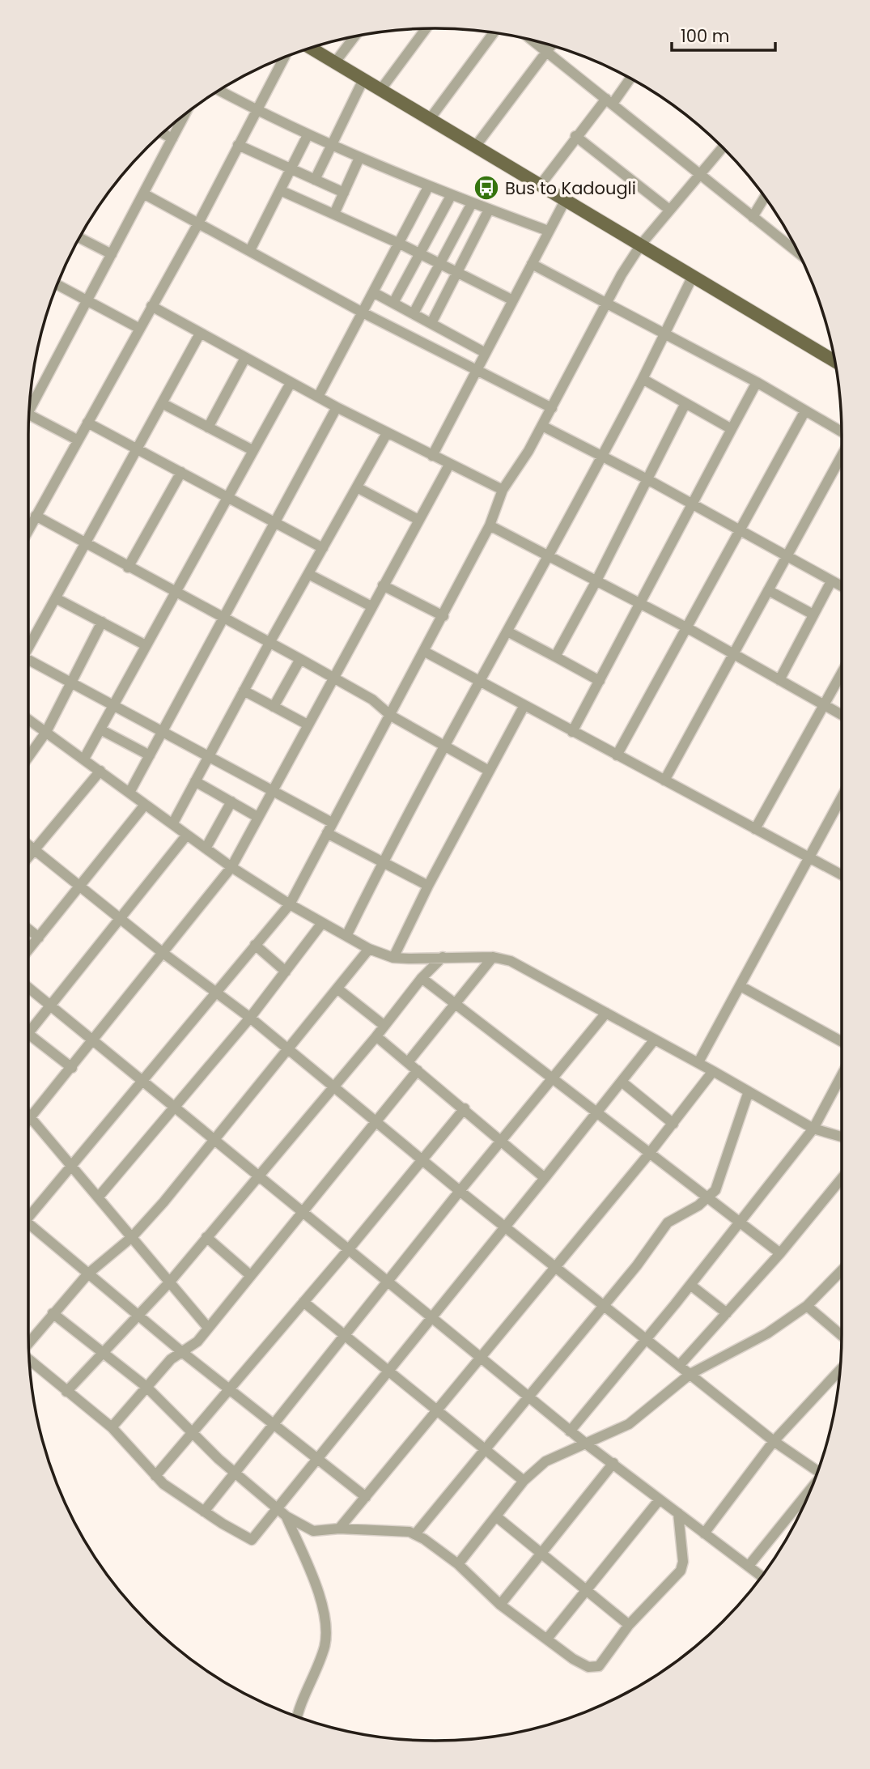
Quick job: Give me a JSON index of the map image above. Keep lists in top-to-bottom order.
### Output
{
  "places": {
    "bus stop": ["Bus to Kadougli"]
  },
  "scale_bar": "100 m"
}
